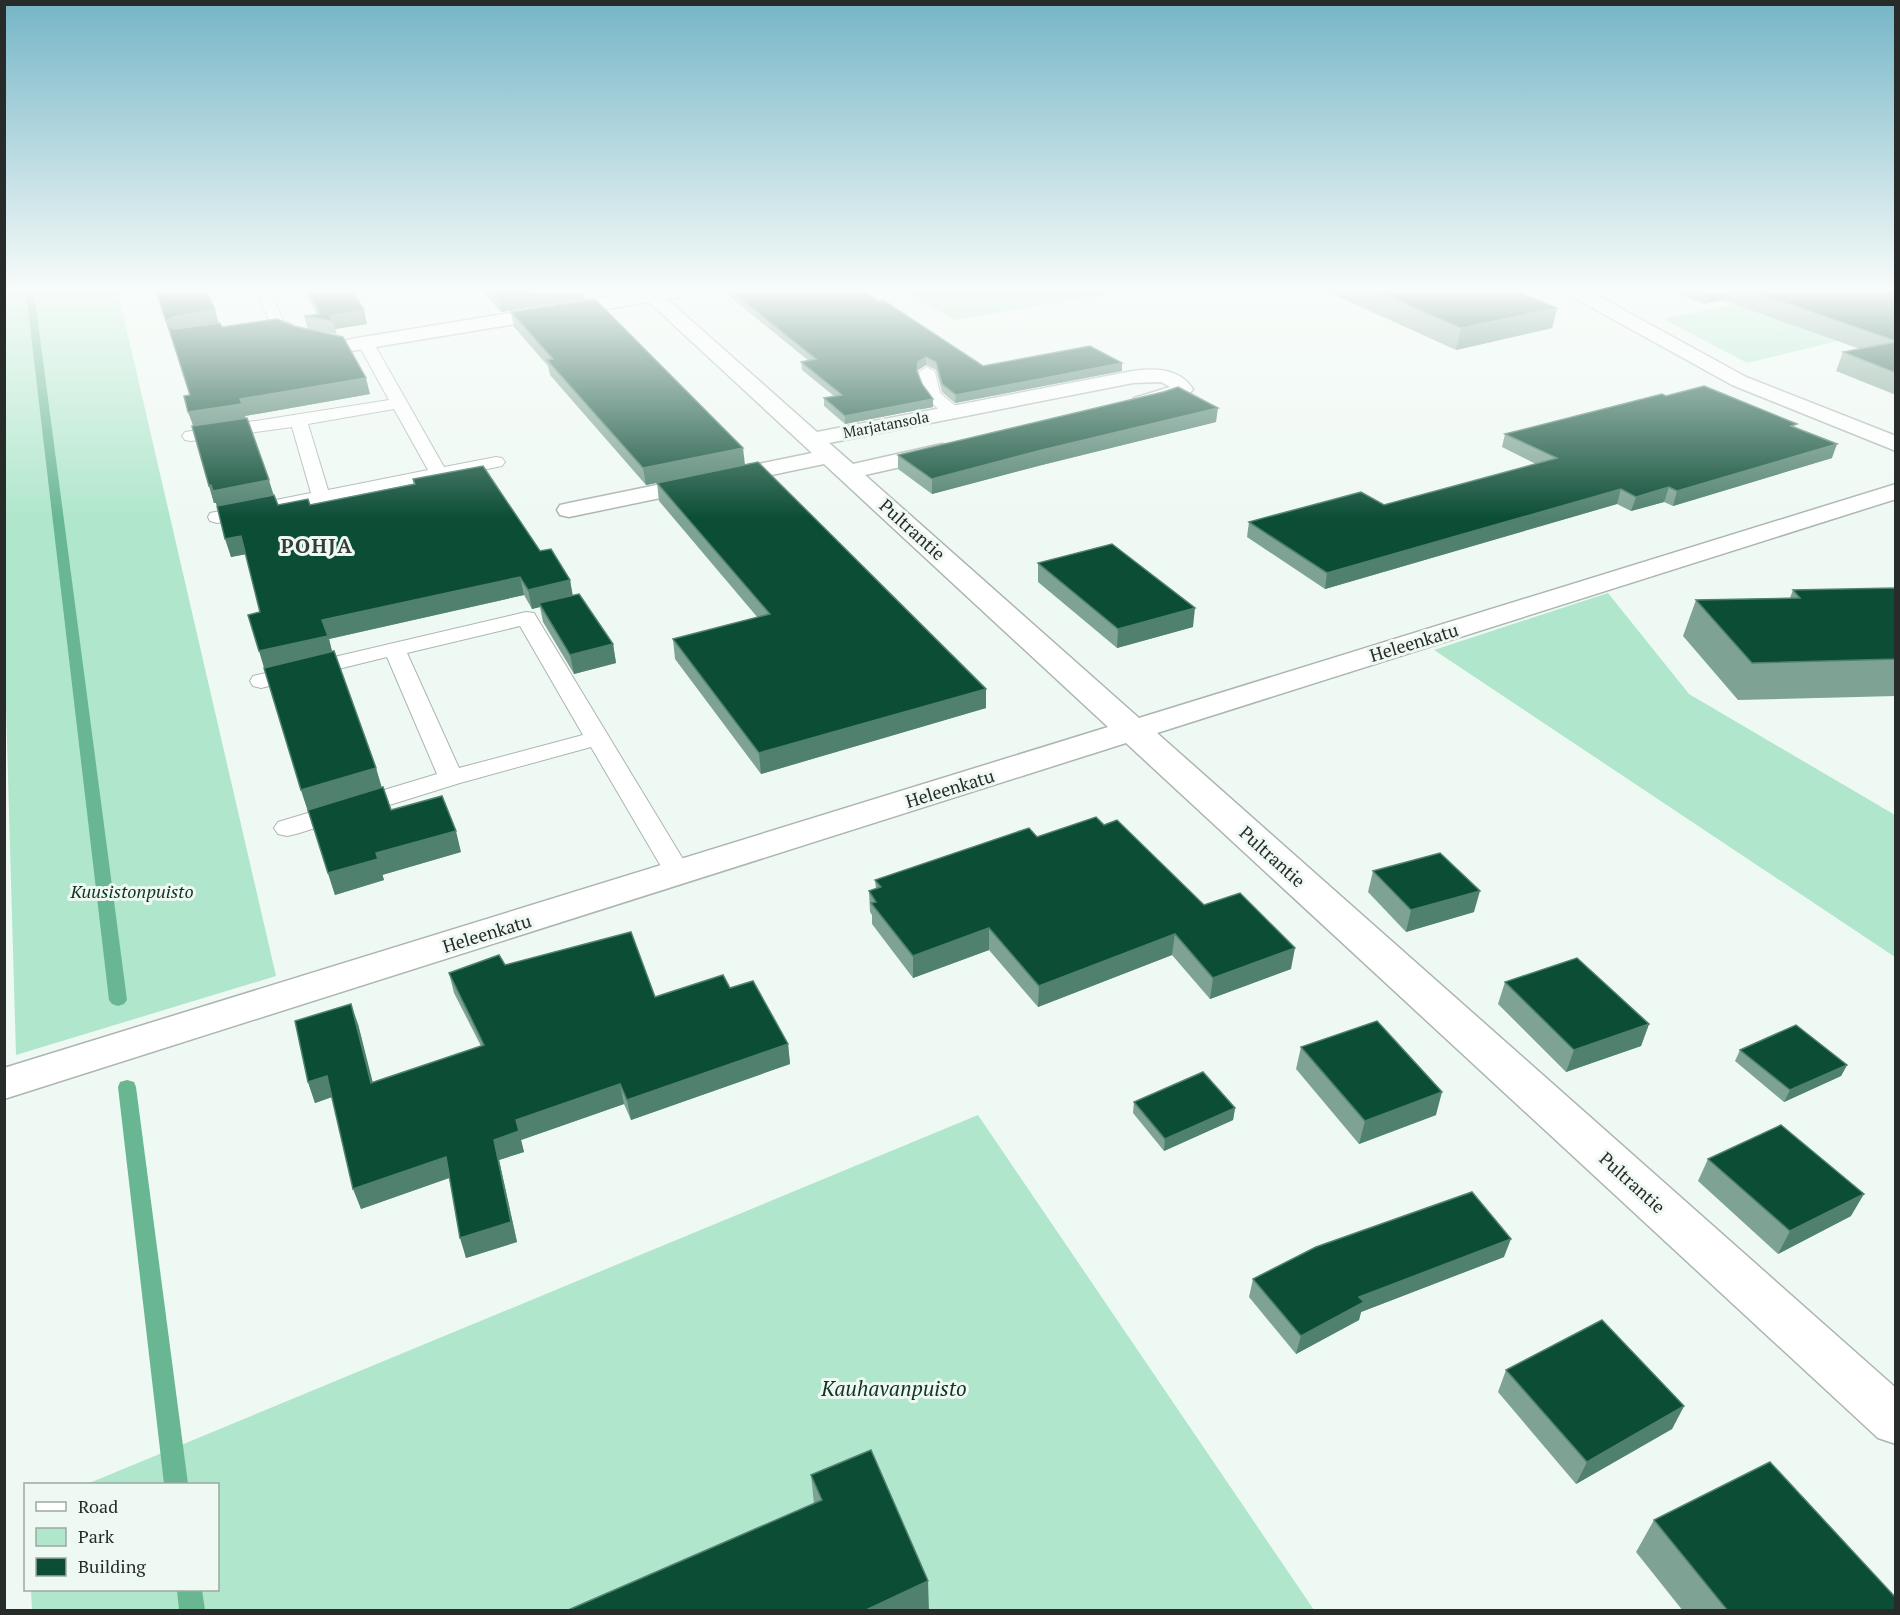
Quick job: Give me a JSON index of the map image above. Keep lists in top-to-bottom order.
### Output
{
  "streets": {
    "street": ["Marjatansola", "Pultrantie", "Heleenkatu"]
  },
  "crossings": [
    ["Marjatansola", "Pultrantie"],
    ["Pultrantie", "Heleenkatu"]
  ],
  "districts": ["POHJA"],
  "parks": ["Kuusistonpuisto", "Kauhavanpuisto"],
  "legend": ["Road", "Park", "Building"]
}
